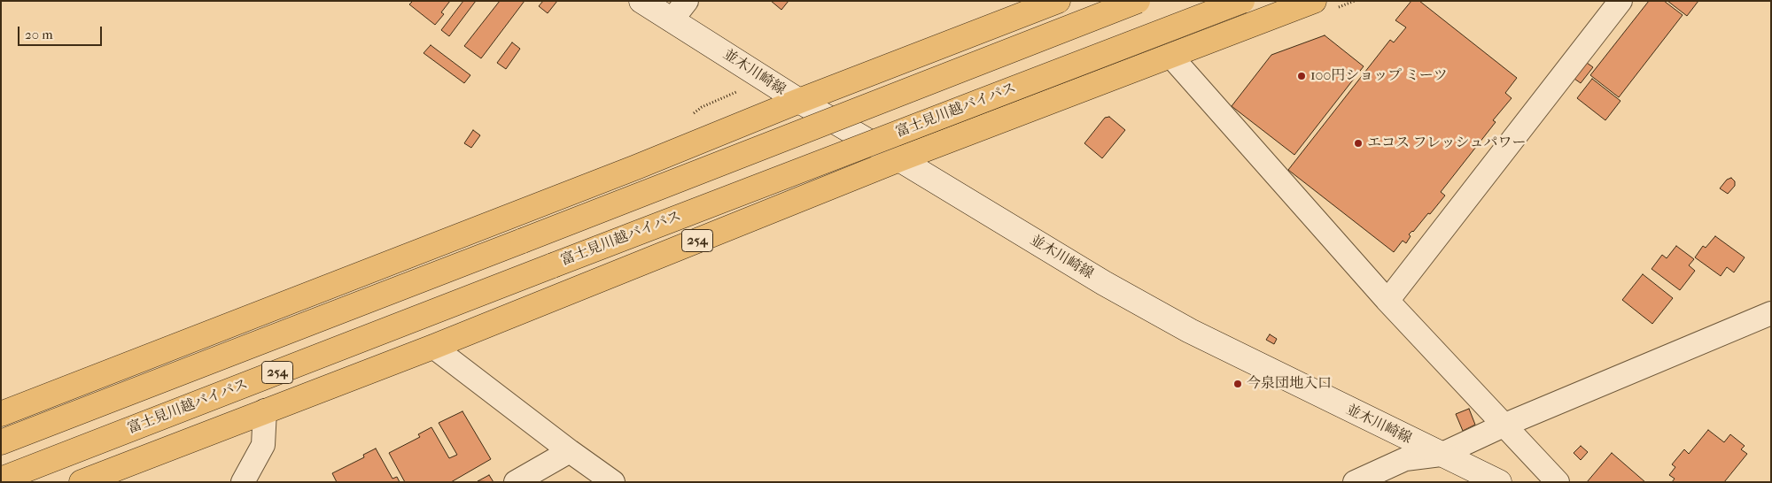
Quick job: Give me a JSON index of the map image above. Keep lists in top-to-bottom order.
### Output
{
  "streets": {
    "highway": ["富士見川越バイパス", "254"],
    "main road": ["並木川崎線"]
  },
  "crossings": [
    ["並木川崎線", "254"]
  ],
  "places": ["100円ショップ ミーツ", "エコス フレッシュパワー", "今泉団地入口"],
  "scale_bar": "20 m"
}
